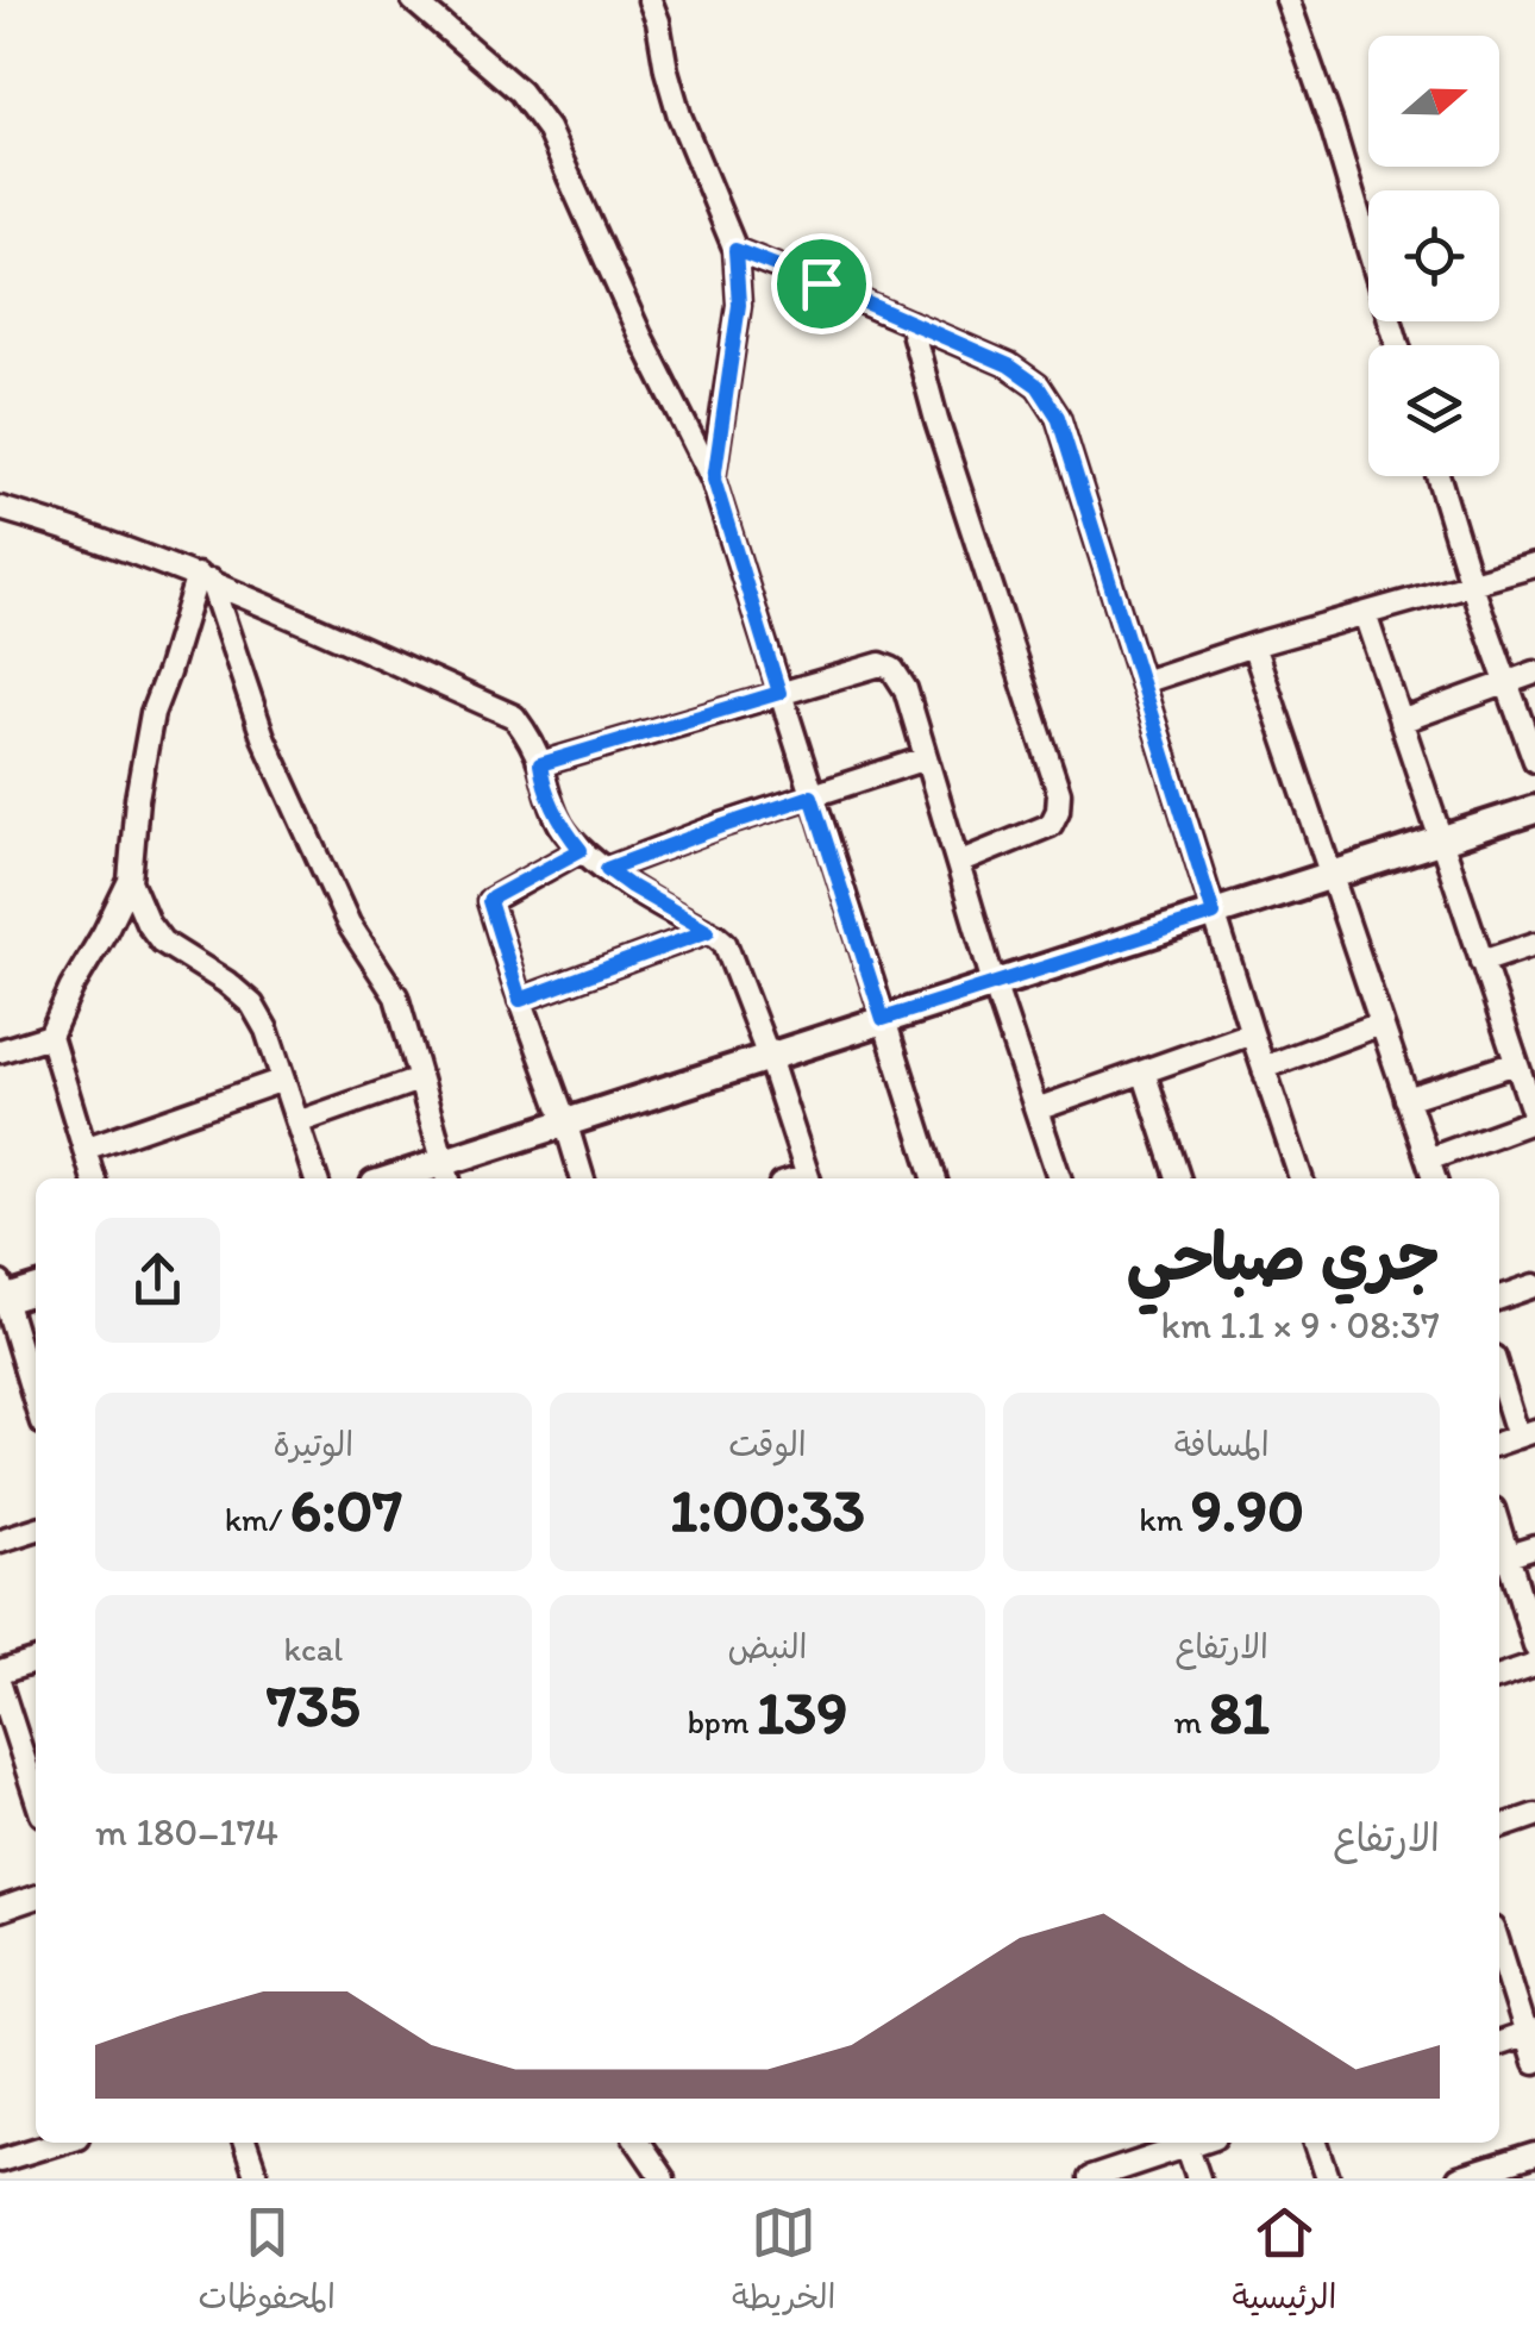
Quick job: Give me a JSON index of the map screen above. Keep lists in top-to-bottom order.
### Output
{
  "north": "right",
  "page": {
    "heading": ["جري صباحي", "08:37 · 9 × 1.1 km"],
    "stats": [
      ["المسافة", "9.90 km"],
      ["الوقت", "1:00:33"],
      ["الوتيرة", "6:07 /km"],
      ["الارتفاع", "81 m"],
      ["النبض", "139 bpm"],
      ["kcal", "735"]
    ],
    "chart": ["الارتفاع", "174–180 m"],
    "tabs": ["الرئيسية", "الخريطة", "المحفوظات"]
  }
}
